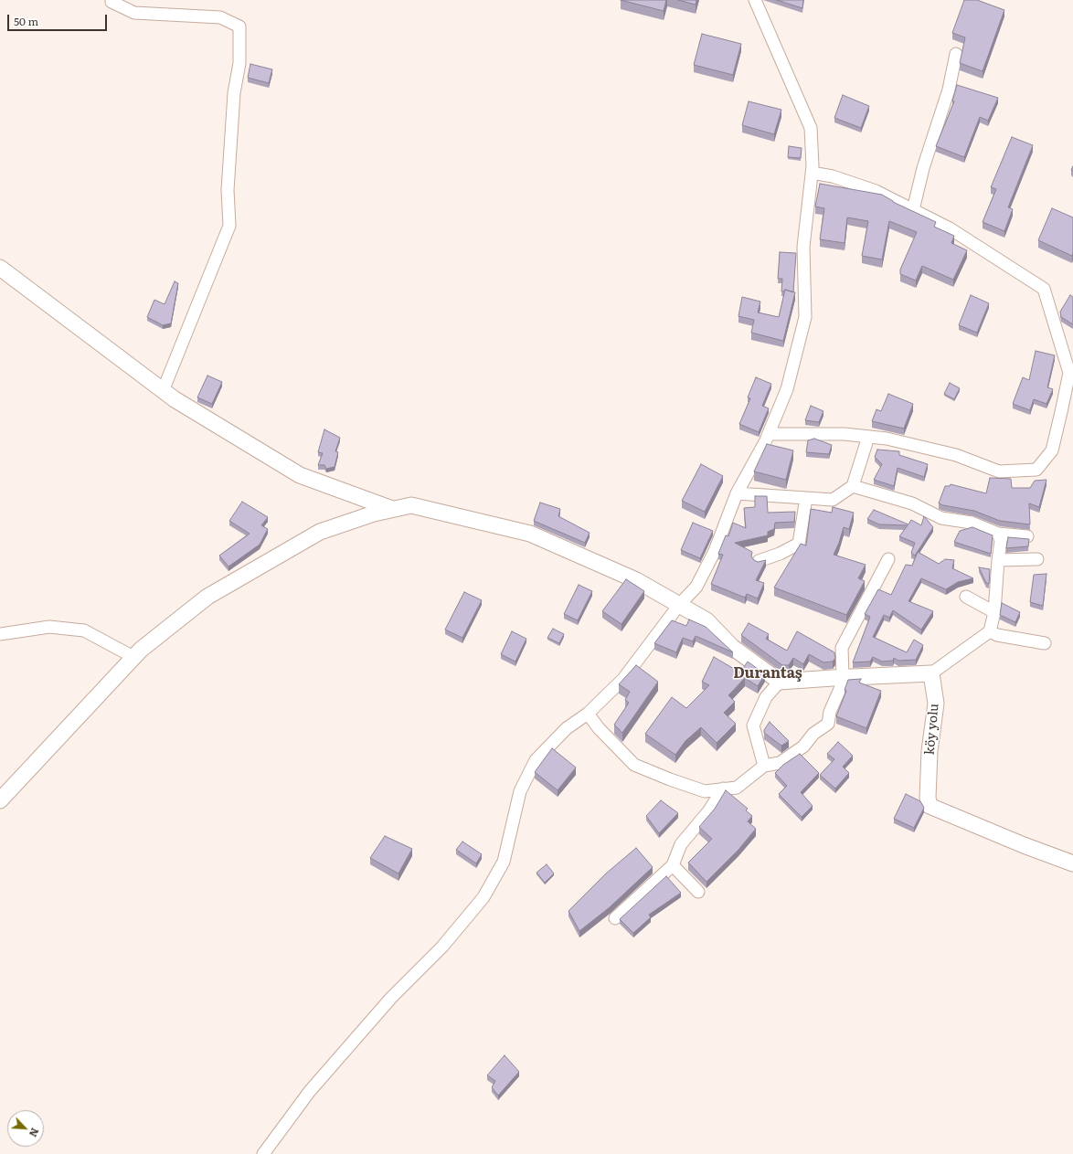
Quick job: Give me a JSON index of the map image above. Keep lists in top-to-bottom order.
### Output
{
  "streets": {
    "street": ["köy yolu"]
  },
  "districts": ["Durantaş"],
  "scale_bar": "50 m",
  "north": "bottom right"
}
